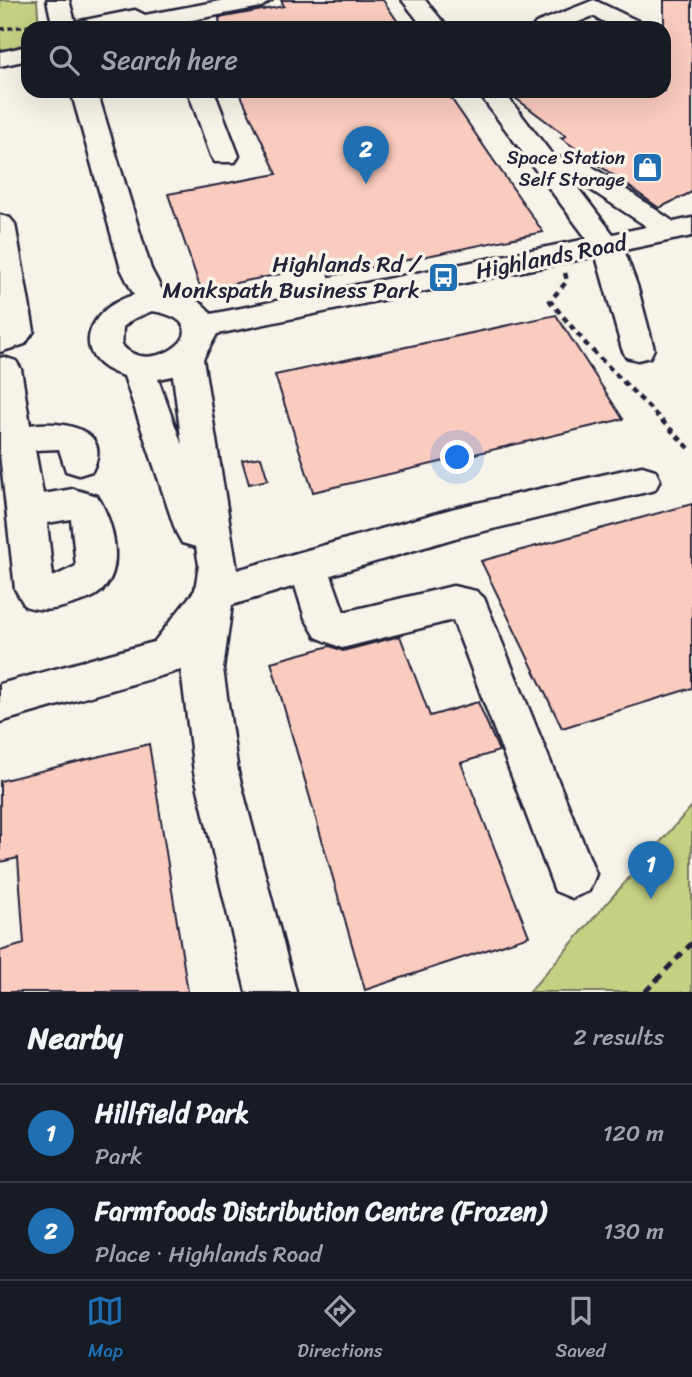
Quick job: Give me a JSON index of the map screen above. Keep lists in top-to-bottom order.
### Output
{
  "streets": {
    "street": ["Highlands Road"]
  },
  "places": {
    "shop": ["Space Station Self Storage"],
    "bus stop": ["Highlands Rd / Monkspath Business Park"]
  },
  "page": {
    "search": "Search here",
    "pins": ["2", "1"],
    "heading": ["Nearby", "2 results"],
    "list": [
      {
        "mark": "1",
        "name": "Hillfield Park",
        "note": "Park",
        "value": "120 m"
      },
      {
        "mark": "2",
        "name": "Farmfoods Distribution Centre (Frozen)",
        "note": "Place · Highlands Road",
        "value": "130 m"
      }
    ],
    "nav": ["Map", "Directions", "Saved"]
  }
}
